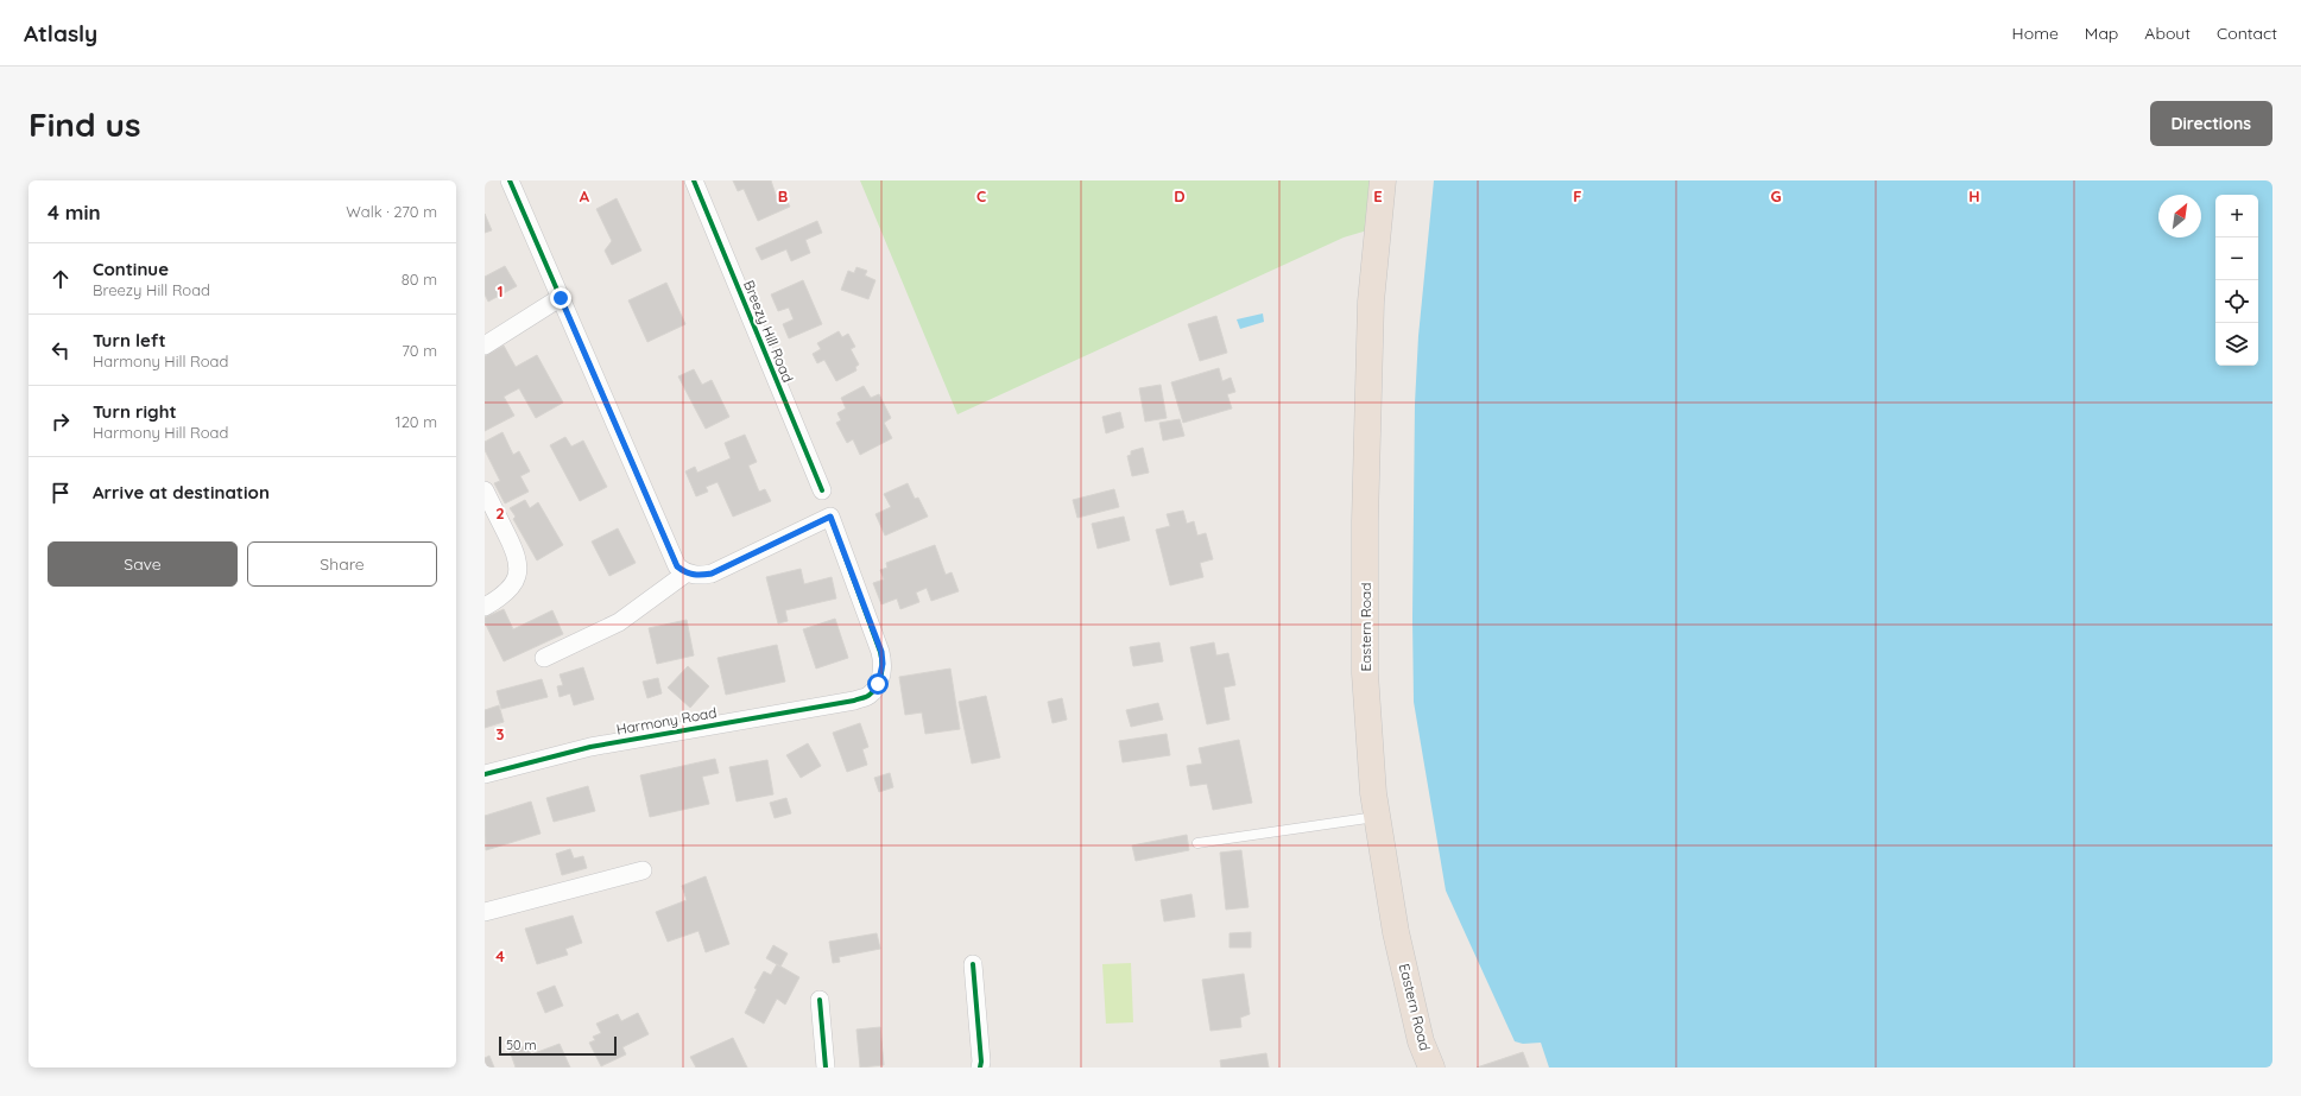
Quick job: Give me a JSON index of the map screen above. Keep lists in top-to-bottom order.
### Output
{
  "streets": {
    "highway": ["Eastern Road"],
    "street": ["Breezy Hill Road", "Harmony Road"]
  },
  "scale_bar": "50 m",
  "north": "top right",
  "page": {
    "header": "Atlasly",
    "nav": [
      "Home",
      "Map",
      "About",
      "Contact"
    ],
    "buttons": [
      "Directions",
      ["Save", "Share"]
    ],
    "title": "Find us",
    "heading": ["4 min", "Walk · 270 m"],
    "map_buttons": ["+", "−"],
    "list": [
      ["Continue", "Breezy Hill Road", "80 m"],
      ["Turn left", "Harmony Hill Road", "70 m"],
      ["Turn right", "Harmony Hill Road", "120 m"],
      "Arrive at destination"
    ],
    "scale": "50 m"
  },
  "grid": {
    "columns": [
      "A",
      "B",
      "C",
      "D",
      "E",
      "F",
      "G",
      "H"
    ],
    "rows": [
      "1",
      "2",
      "3",
      "4"
    ]
  }
}
